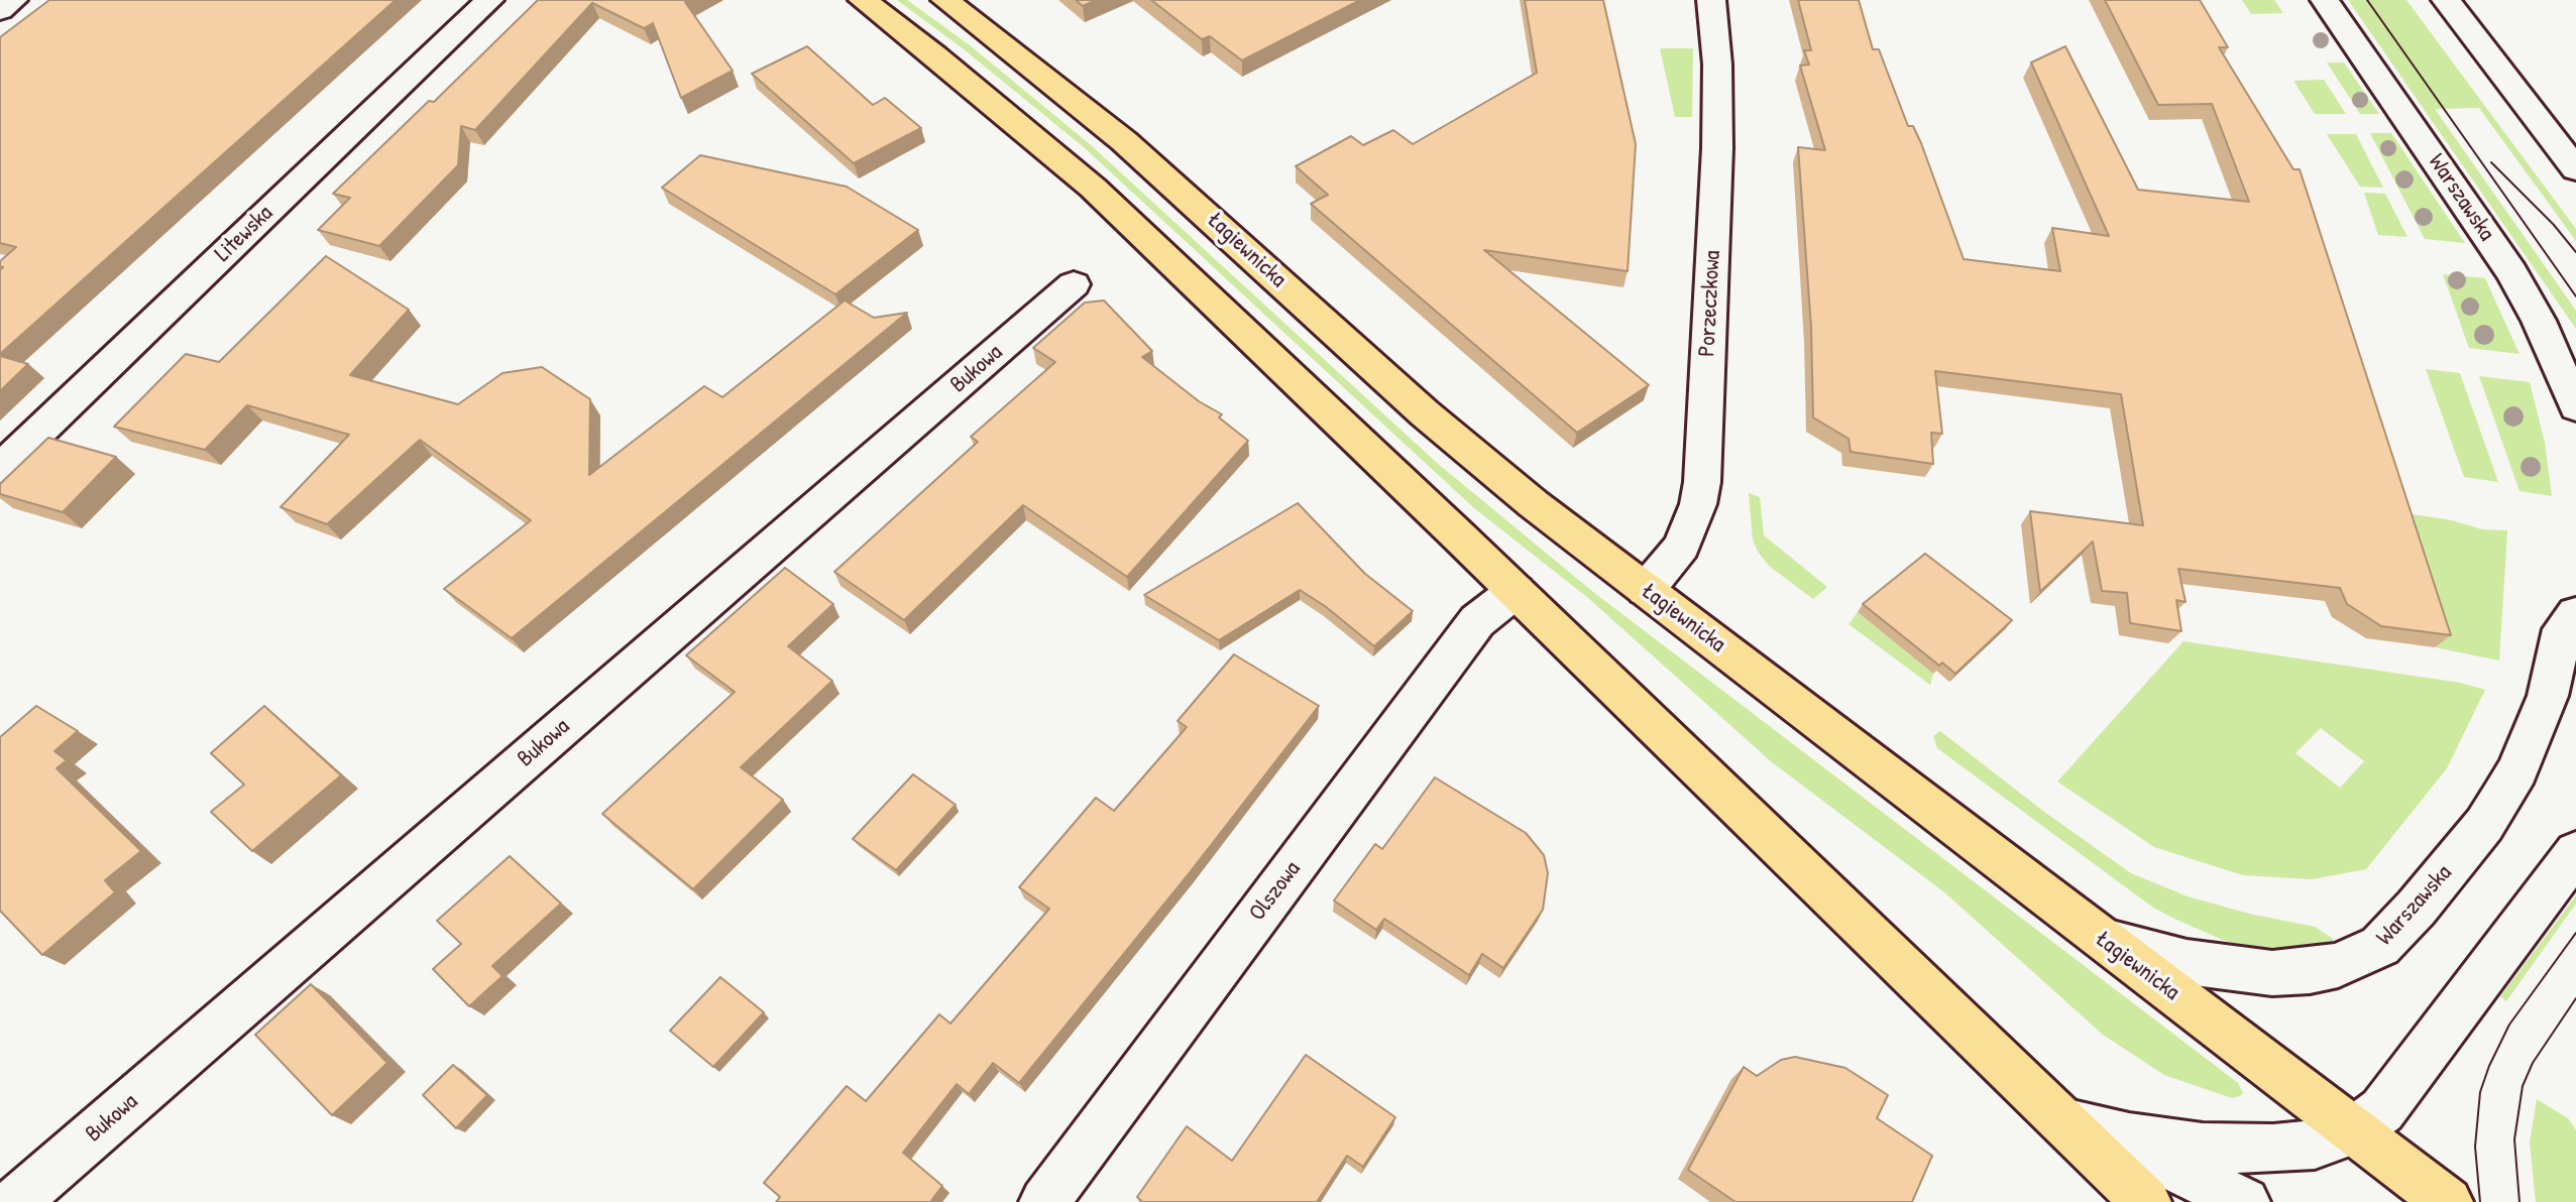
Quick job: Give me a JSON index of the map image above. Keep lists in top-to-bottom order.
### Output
{
  "streets": {
    "main road": ["Łagiewnicka"],
    "street": [
      "Warszawska",
      "Litewska",
      "Porzeczkowa",
      "Bukowa",
      "Olszowa"
    ]
  },
  "crossings": [
    ["Warszawska", "Łagiewnicka"],
    ["Łagiewnicka", "Porzeczkowa"]
  ]
}
